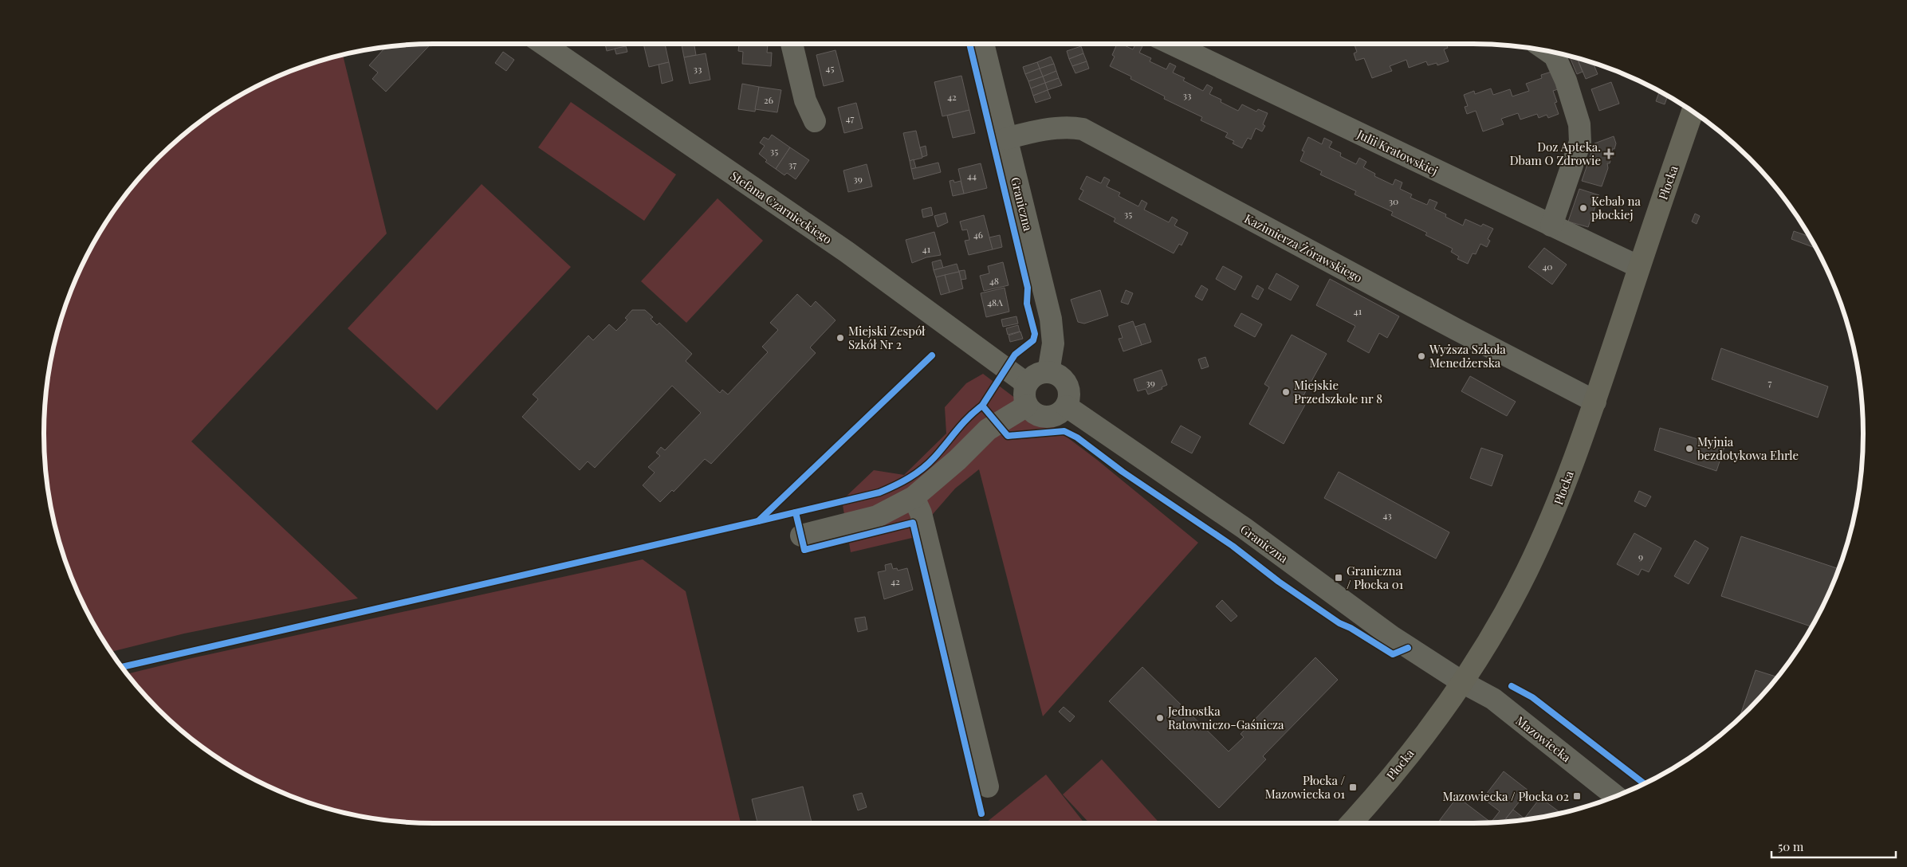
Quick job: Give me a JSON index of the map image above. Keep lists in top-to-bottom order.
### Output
{
  "streets": {
    "main road": ["Płocka"],
    "street": [
      "Julii Kratowskiej",
      "Graniczna",
      "Stefana Czarnieckiego",
      "Kazimierza Żórawskiego",
      "Mazowiecka"
    ]
  },
  "crossings": [
    ["Julii Kratowskiej", "Płocka"],
    ["Płocka", "Graniczna"],
    ["Płocka", "Kazimierza Żórawskiego"],
    ["Płocka", "Mazowiecka"],
    ["Graniczna", "Stefana Czarnieckiego"],
    ["Graniczna", "Kazimierza Żórawskiego"],
    ["Graniczna", "Mazowiecka"]
  ],
  "places": {
    "health": ["Doz Apteka. Dbam O Zdrowie"],
    "other": [
      "Kebab na płockiej",
      "Miejski Zespół Szkół Nr 2",
      "Wyższa Szkoła Menedżerska",
      "Miejskie Przedszkole nr 8",
      "Myjnia bezdotykowa Ehrle",
      "Jednostka Ratowniczo-Gaśnicza"
    ],
    "transit": ["Graniczna / Płocka 01", "Płocka / Mazowiecka 01", "Mazowiecka / Płocka 02"]
  },
  "house_numbers": [
    "45",
    "33",
    "33",
    "42",
    "26",
    "47",
    "35",
    "37",
    "44",
    "39",
    "30",
    "35",
    "46",
    "41",
    "40",
    "48",
    "48A",
    "41",
    "39",
    "7",
    "43",
    "9",
    "42"
  ],
  "scale_bar": "50 m"
}
